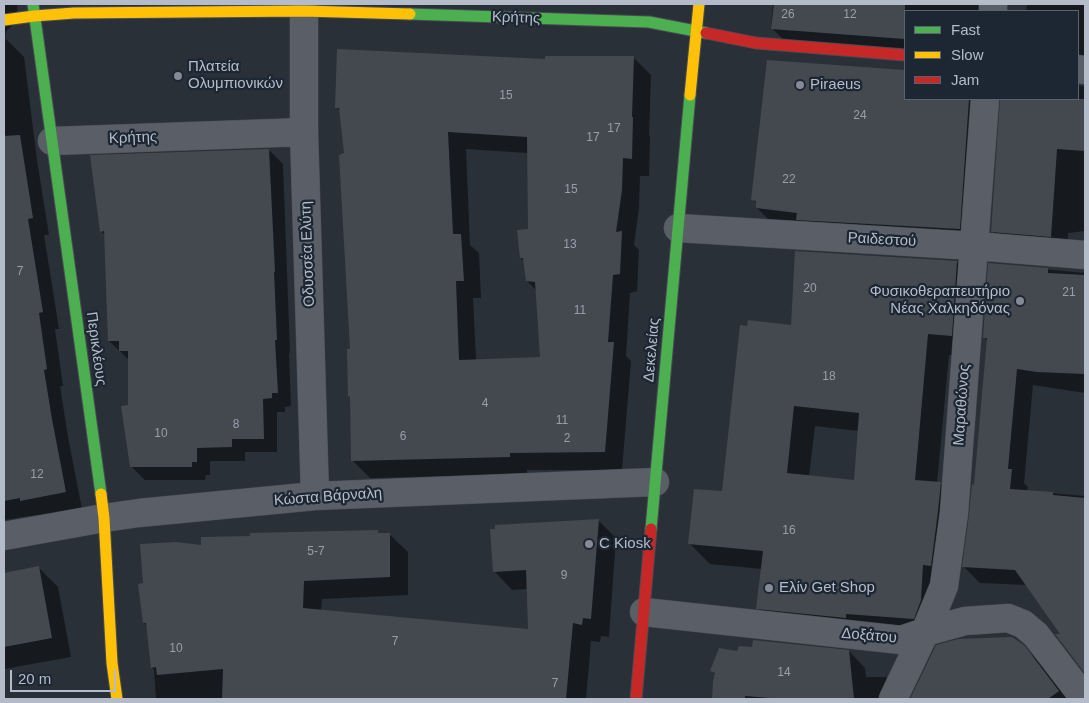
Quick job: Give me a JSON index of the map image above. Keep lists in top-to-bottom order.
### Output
{
  "streets": {
    "street": [
      "Κρήτης",
      "Ραιδεστού",
      "Οδυσσέα Ελύτη",
      "Περικλέους",
      "Δεκελείας",
      "Μαραθώνος",
      "Κώστα Βάρναλη",
      "Δοξάτου"
    ]
  },
  "crossings": [
    ["Κρήτης", "Οδυσσέα Ελύτη"],
    ["Κρήτης", "Περικλέους"],
    ["Κρήτης", "Δεκελείας"],
    ["Ραιδεστού", "Δεκελείας"],
    ["Ραιδεστού", "Μαραθώνος"],
    ["Οδυσσέα Ελύτη", "Κώστα Βάρναλη"],
    ["Περικλέους", "Κώστα Βάρναλη"],
    ["Δεκελείας", "Κώστα Βάρναλη"],
    ["Δεκελείας", "Δοξάτου"],
    ["Μαραθώνος", "Δοξάτου"]
  ],
  "places": [
    "Πλατεία Ολυμπιονικών",
    "Piraeus",
    "Φυσικοθεραπευτήριο Νέας Χαλκηδόνας",
    "C Kiosk",
    "Ελίν Get Shop"
  ],
  "house_numbers": [
    "26",
    "12",
    "15",
    "24",
    "17",
    "17",
    "22",
    "15",
    "13",
    "7",
    "20",
    "21",
    "11",
    "18",
    "4",
    "11",
    "8",
    "10",
    "6",
    "2",
    "12",
    "16",
    "5-7",
    "9",
    "7",
    "10",
    "14",
    "7"
  ],
  "legend": ["Fast", "Slow", "Jam"],
  "scale_bar": "20 m"
}
